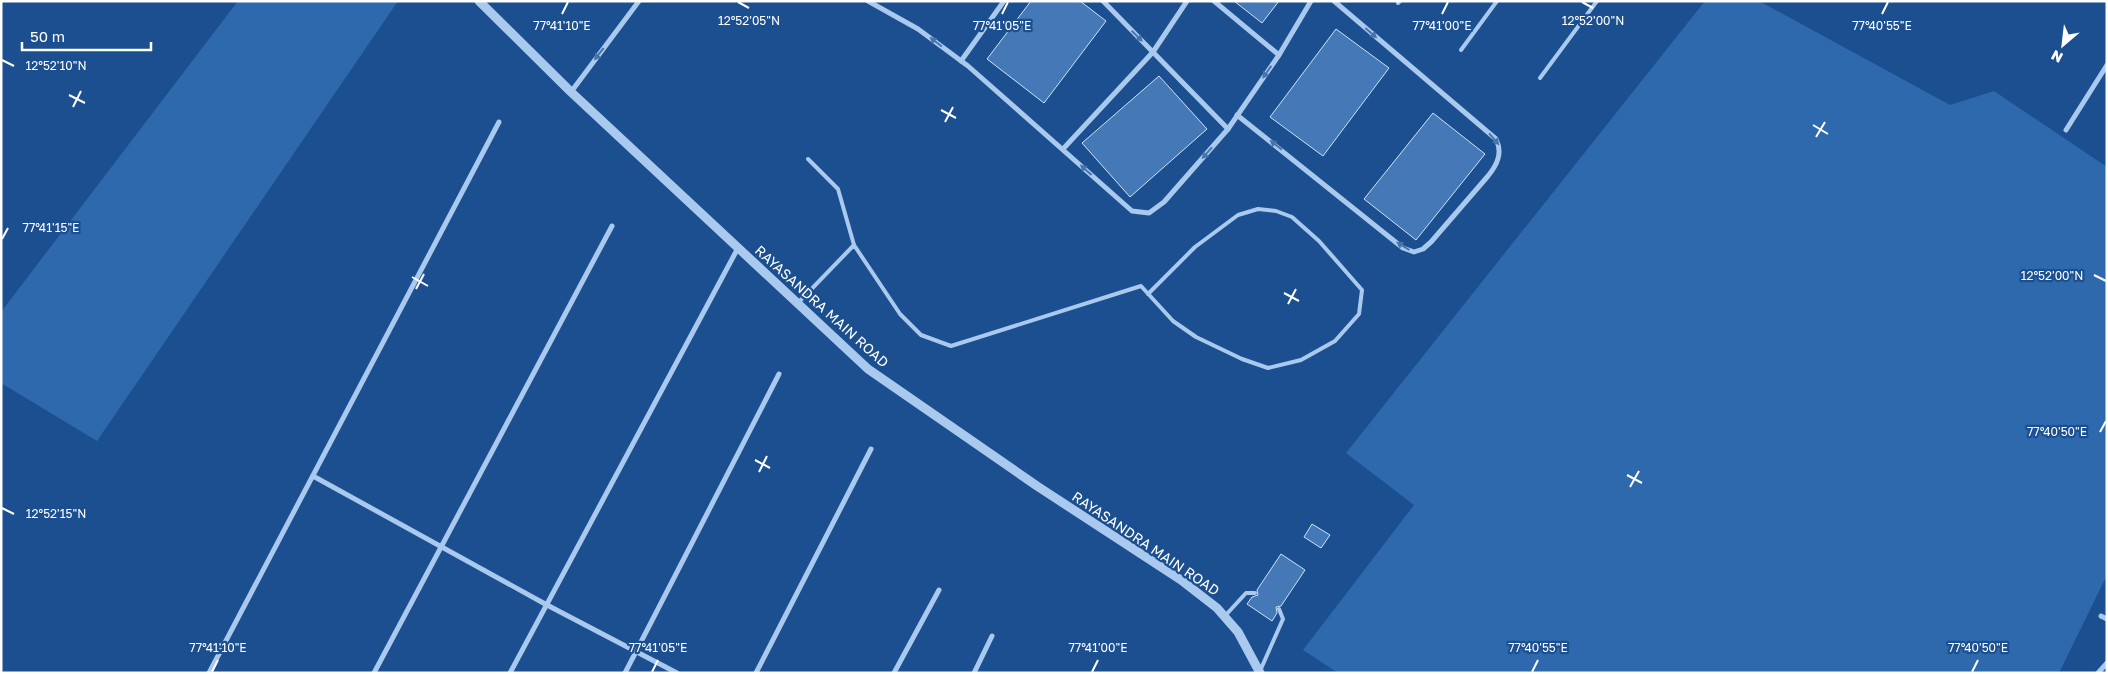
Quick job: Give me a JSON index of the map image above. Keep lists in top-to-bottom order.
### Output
{
  "streets": {
    "street": ["RAYASANDRA MAIN ROAD"]
  },
  "scale_bar": "50 m",
  "north": "bottom left",
  "coordinates": [
    "12°52'05\"N",
    "12°52'00\"N",
    "77°41'10\"E",
    "77°41'05\"E",
    "77°40'55\"E",
    "77°41'00\"E",
    "12°52'10\"N",
    "77°41'15\"E",
    "77°40'50\"E",
    "12°52'15\"N"
  ]
}
